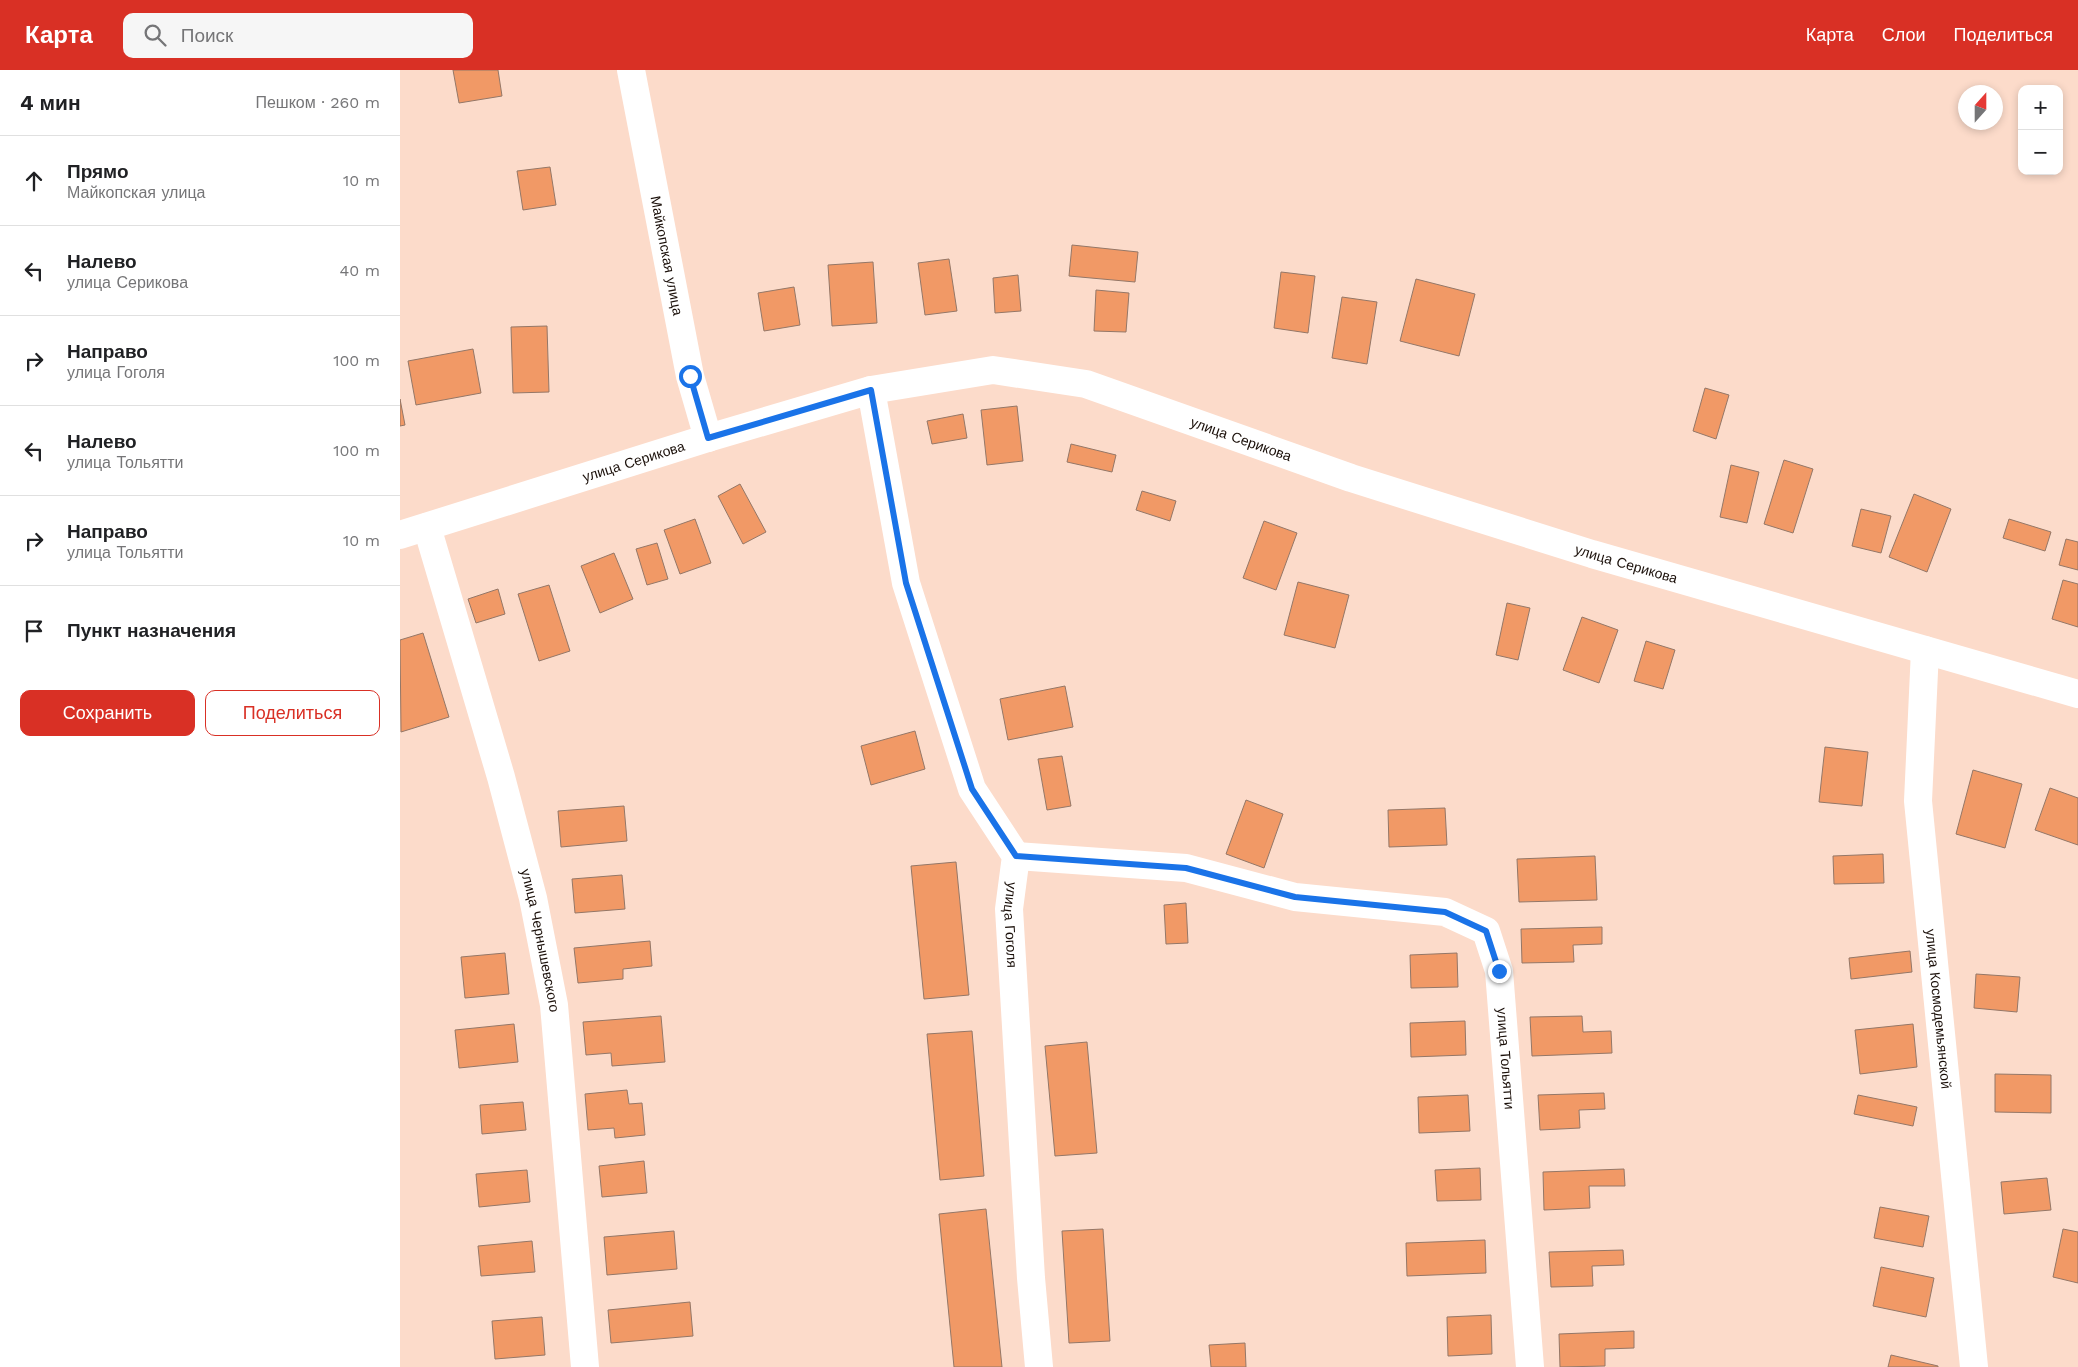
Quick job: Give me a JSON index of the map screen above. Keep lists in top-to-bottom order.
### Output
{
  "streets": {
    "street": [
      "Майкопская улица",
      "улица Серикова",
      "улица Гоголя",
      "улица Чернышевского",
      "улица Космодемьянской",
      "улица Тольятти"
    ]
  },
  "crossings": [
    ["Майкопская улица", "улица Серикова"],
    ["улица Серикова", "улица Чернышевского"],
    ["улица Серикова", "улица Космодемьянской"],
    ["улица Гоголя", "улица Тольятти"]
  ],
  "north": "top",
  "page": {
    "header": "Карта",
    "search": "Поиск",
    "nav": ["Карта", "Слои", "Поделиться"],
    "heading": ["4 мин", "Пешком · 260 m"],
    "map_buttons": ["+", "−"],
    "list": [
      ["Прямо", "Майкопская улица", "10 m"],
      ["Налево", "улица Серикова", "40 m"],
      ["Направо", "улица Гоголя", "100 m"],
      ["Налево", "улица Тольятти", "100 m"],
      ["Направо", "улица Тольятти", "10 m"],
      "Пункт назначения"
    ],
    "buttons": ["Сохранить", "Поделиться"]
  }
}
